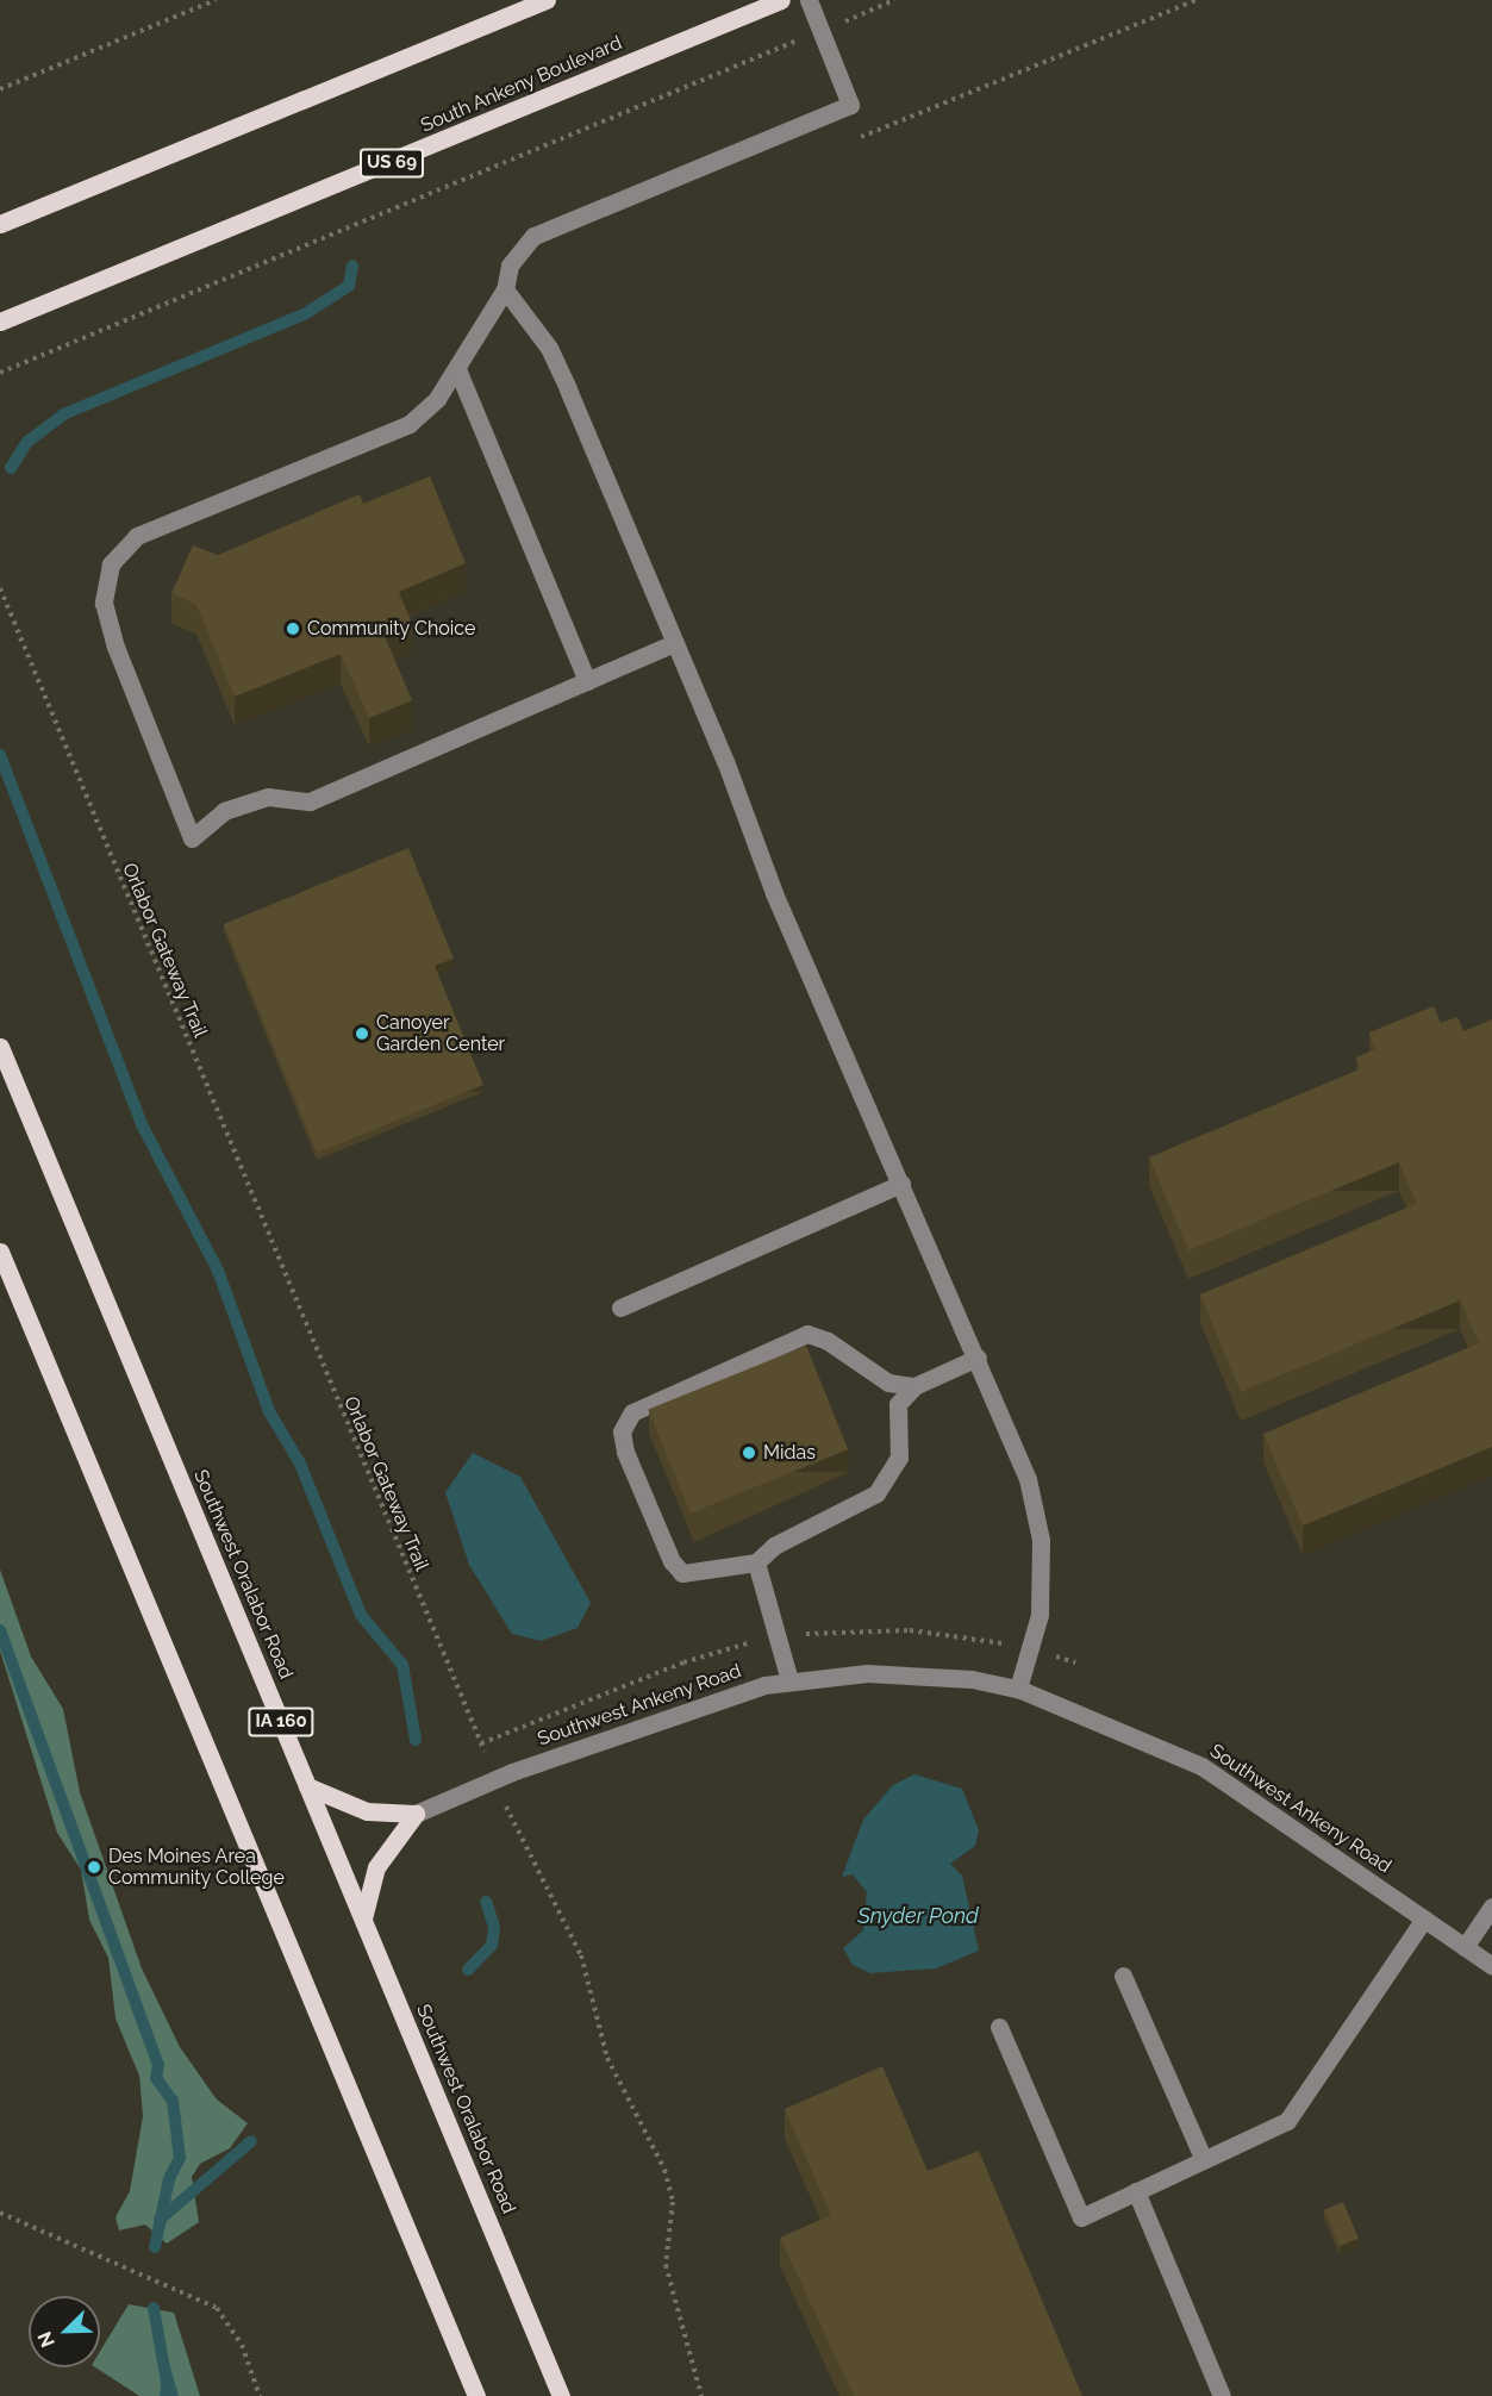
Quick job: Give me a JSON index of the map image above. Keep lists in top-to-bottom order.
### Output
{
  "streets": {
    "main road": [
      "South Ankeny Boulevard",
      "US 69",
      "Southwest Oralabor Road",
      "IA 160"
    ],
    "street": ["Southwest Ankeny Road"],
    "path": ["Orlabor Gateway Trail"]
  },
  "crossings": [
    ["Orlabor Gateway Trail", "Southwest Ankeny Road"]
  ],
  "water": ["Snyder Pond"],
  "places": [
    "Community Choice",
    "Canoyer Garden Center",
    "Midas",
    "Des Moines Area Community College"
  ],
  "north": "bottom left"
}
